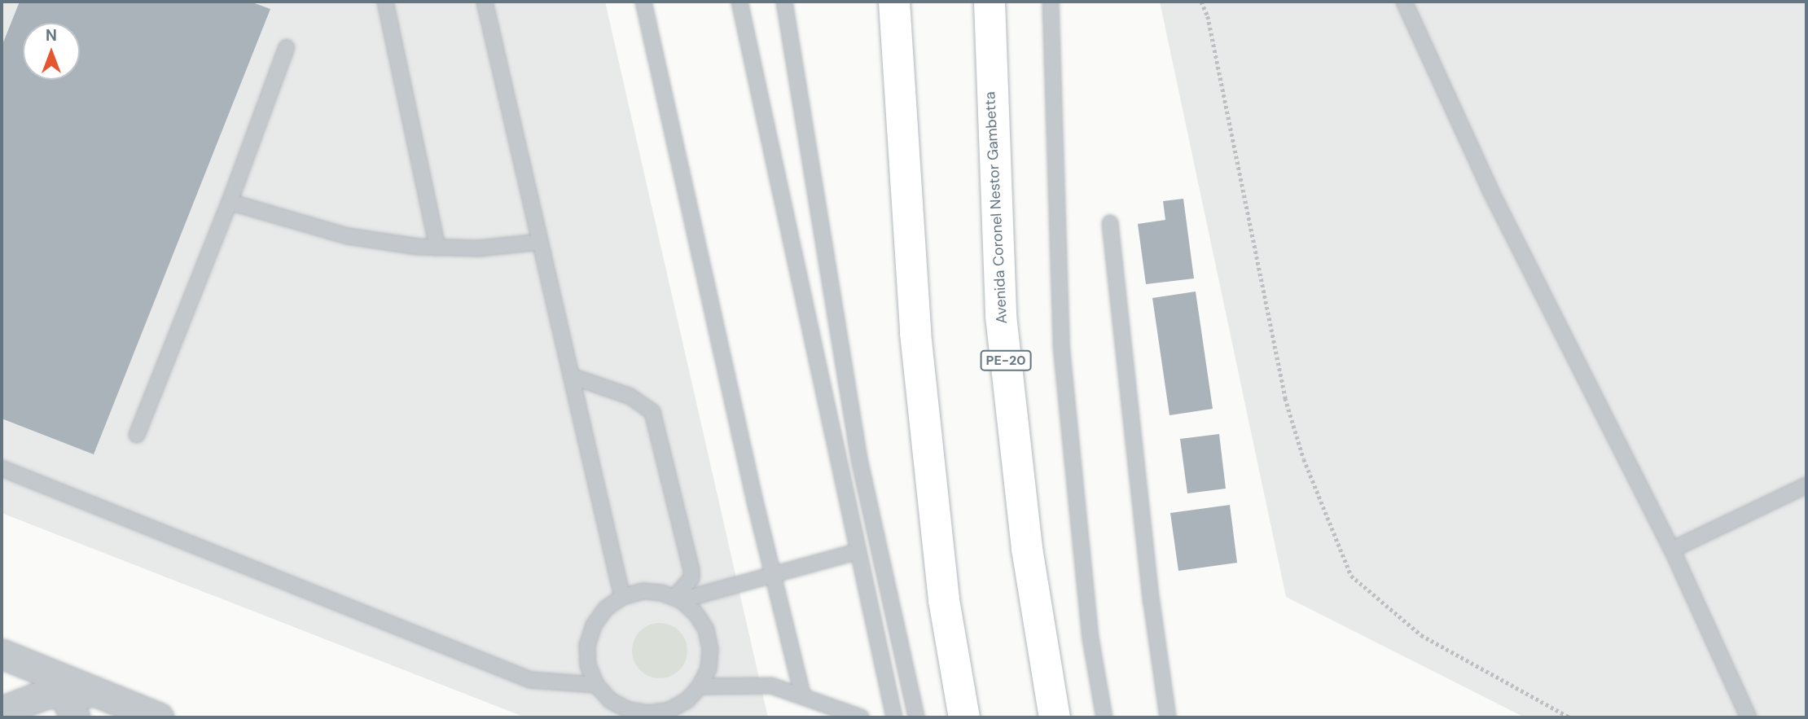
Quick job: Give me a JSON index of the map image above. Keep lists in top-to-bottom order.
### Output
{
  "streets": {
    "highway": ["Avenida Coronel Nestor Gambetta", "PE-20"]
  },
  "north": "top"
}
